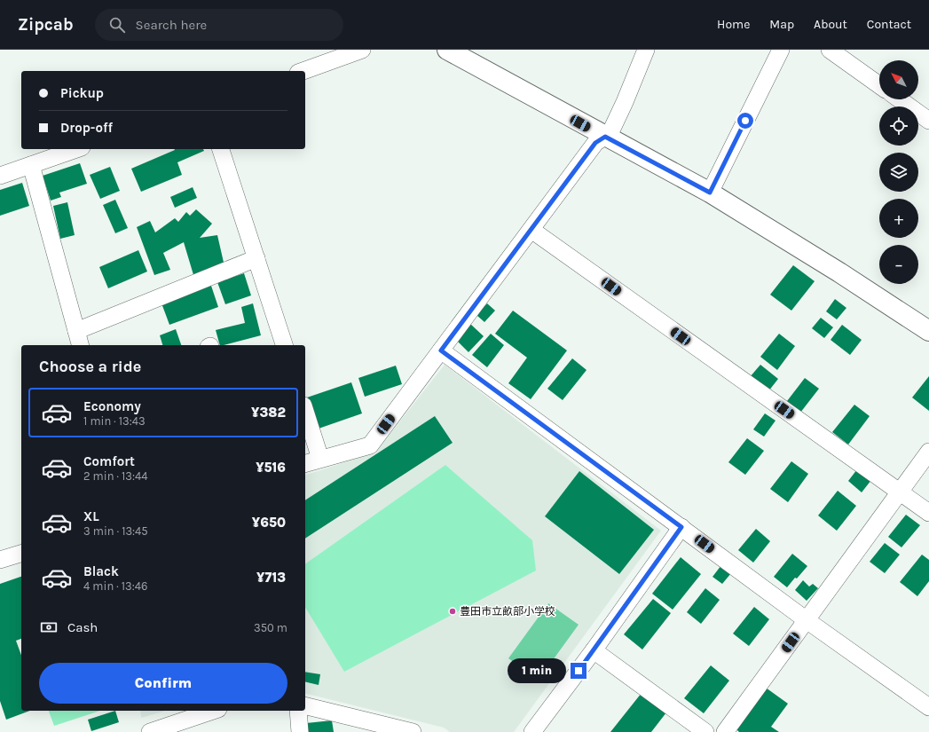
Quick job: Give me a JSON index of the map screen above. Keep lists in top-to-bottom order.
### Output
{
  "places": ["豊田市立畝部小学校"],
  "north": "top left",
  "page": {
    "header": "Zipcab",
    "search": "Search here",
    "nav": [
      "Home",
      "Map",
      "About",
      "Contact"
    ],
    "map_buttons": ["+", "−"],
    "banner": ["Pickup", "Drop-off"],
    "heading": "Choose a ride",
    "list": [
      {
        "name": "Economy",
        "note": "1 min · 13:43",
        "value": "¥382"
      },
      {
        "name": "Comfort",
        "note": "2 min · 13:44",
        "value": "¥516"
      },
      {
        "name": "XL",
        "note": "3 min · 13:45",
        "value": "¥650"
      },
      {
        "name": "Black",
        "note": "4 min · 13:46",
        "value": "¥713"
      }
    ],
    "pay": ["Cash", "350 m"],
    "buttons": "Confirm",
    "bubble": "1 min"
  }
}
